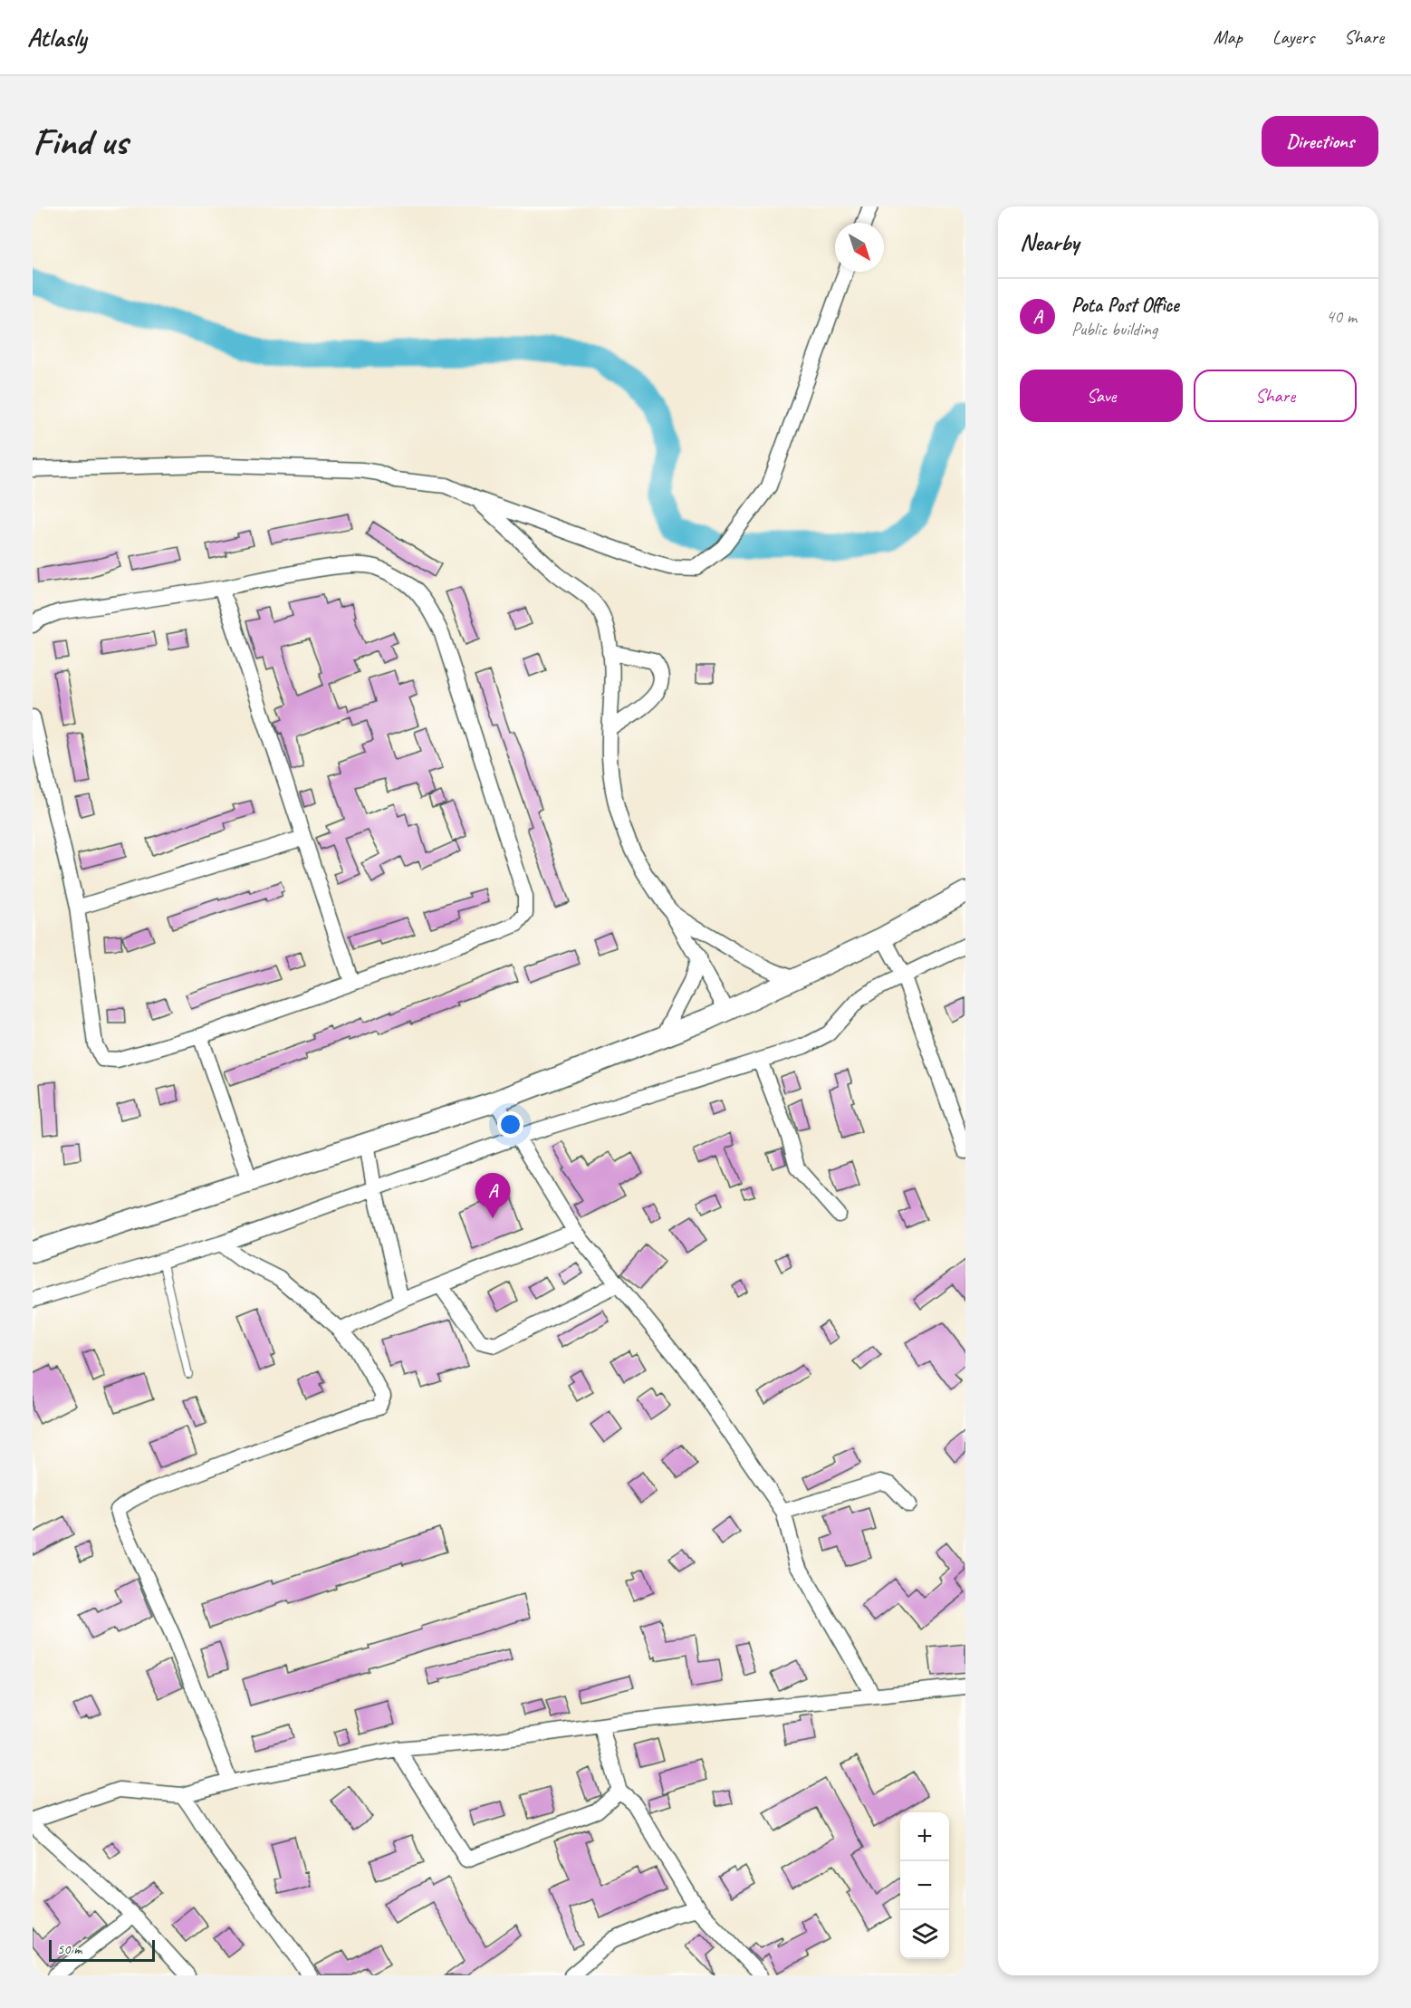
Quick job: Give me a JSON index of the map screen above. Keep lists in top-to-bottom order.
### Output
{
  "scale_bar": "50 m",
  "north": "bottom right",
  "page": {
    "header": "Atlasly",
    "nav": ["Map", "Layers", "Share"],
    "buttons": [
      "Directions",
      ["Save", "Share"]
    ],
    "title": "Find us",
    "heading": "Nearby",
    "list": [
      {
        "mark": "A",
        "name": "Pota Post Office",
        "note": "Public building",
        "value": "40 m"
      }
    ],
    "pins": "A",
    "map_buttons": ["+", "−"],
    "scale": "50 m"
  }
}
